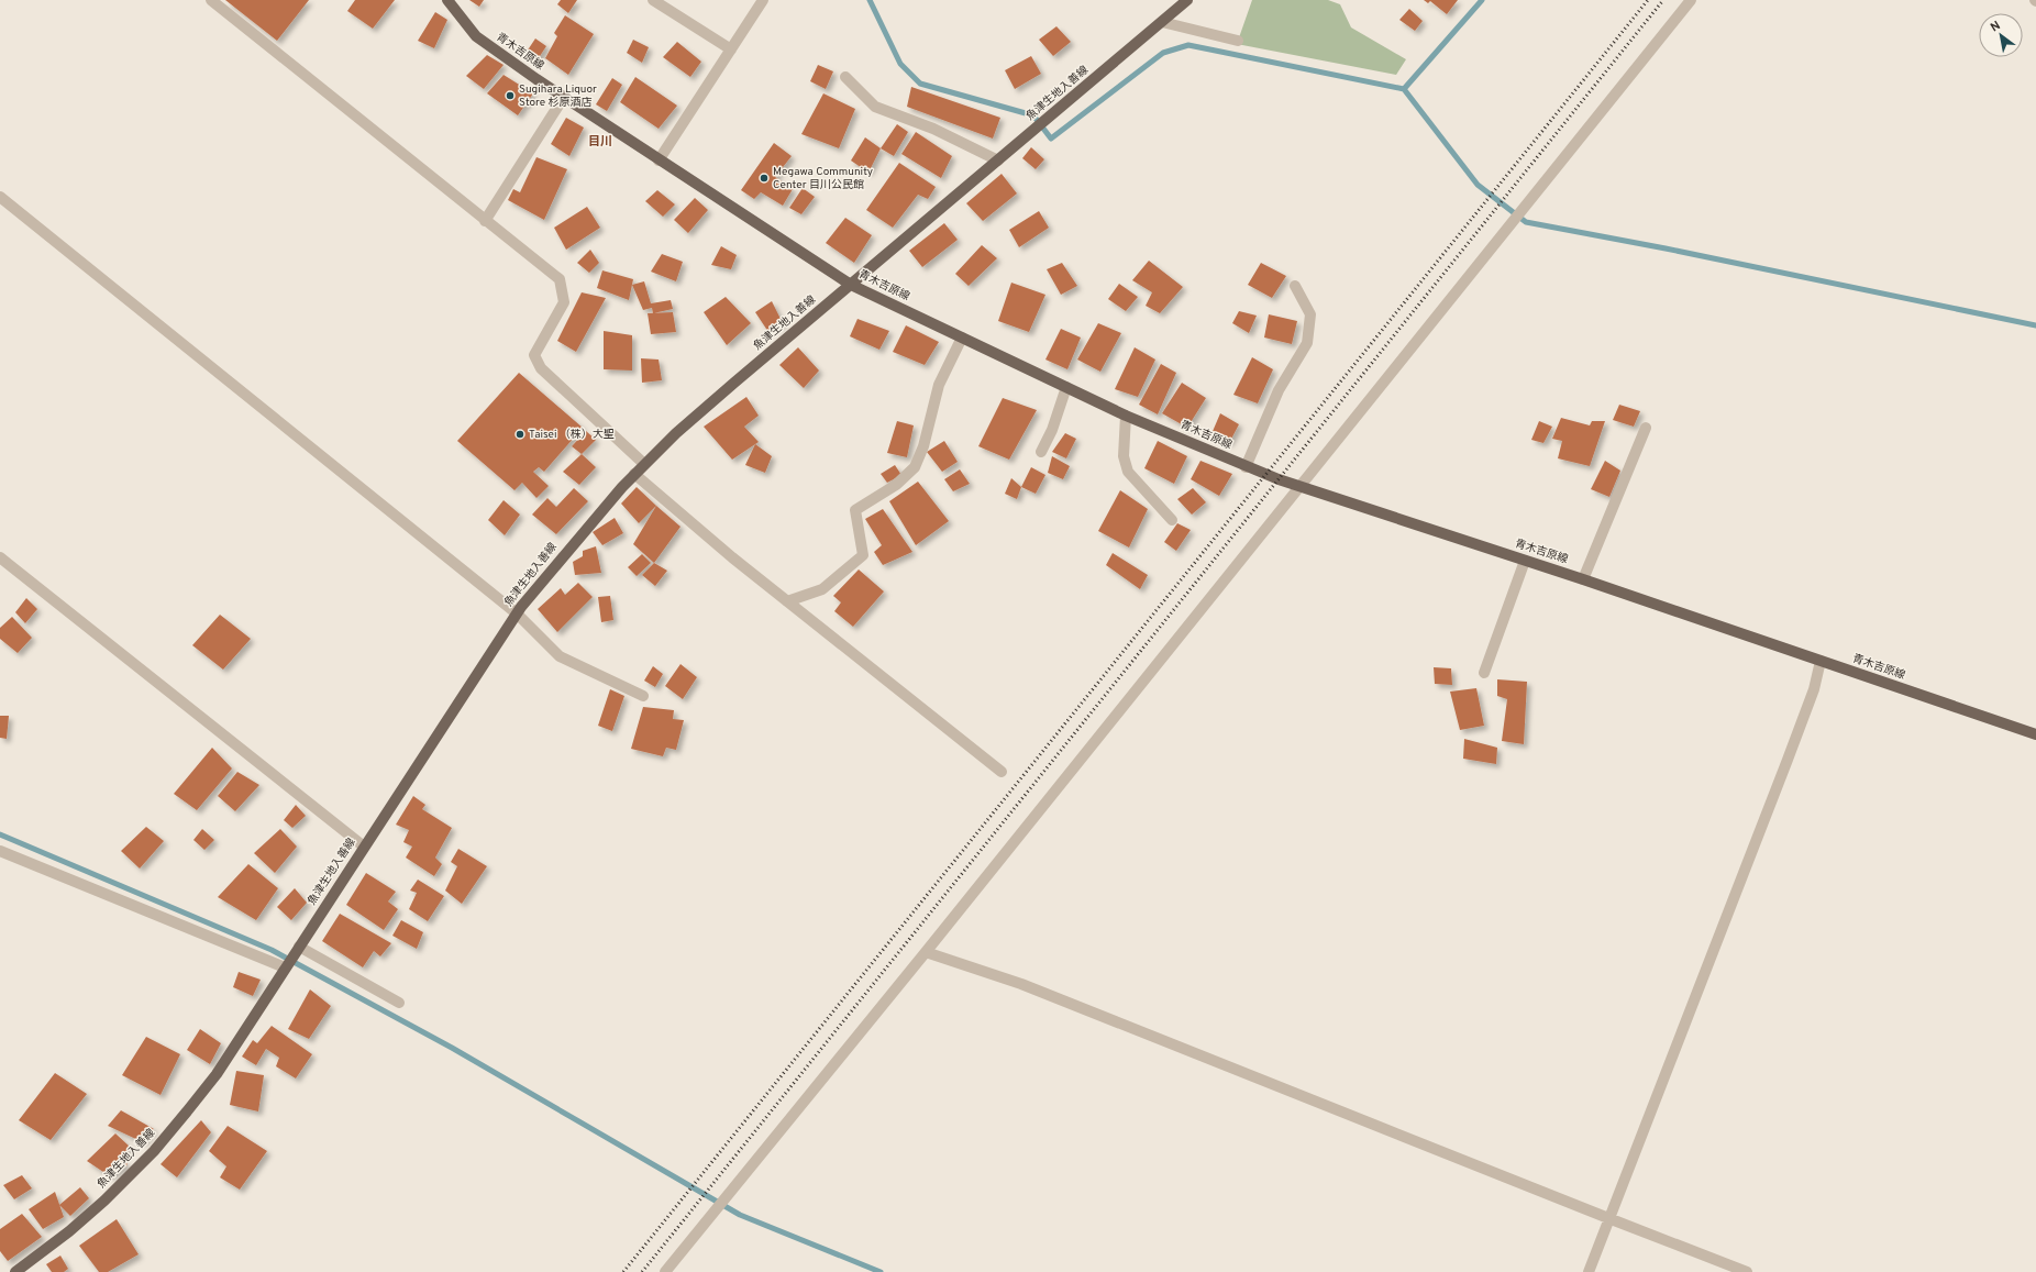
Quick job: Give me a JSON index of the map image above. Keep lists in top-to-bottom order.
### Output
{
  "streets": {
    "main road": ["青木吉原線", "魚津生地入善線"]
  },
  "crossings": [
    ["青木吉原線", "魚津生地入善線"]
  ],
  "districts": ["目川"],
  "places": ["Sugihara Liquor Store 杉原酒店", "Megawa Community Center 目川公民館", "Taisei （株）大聖"],
  "north": "top left"
}
